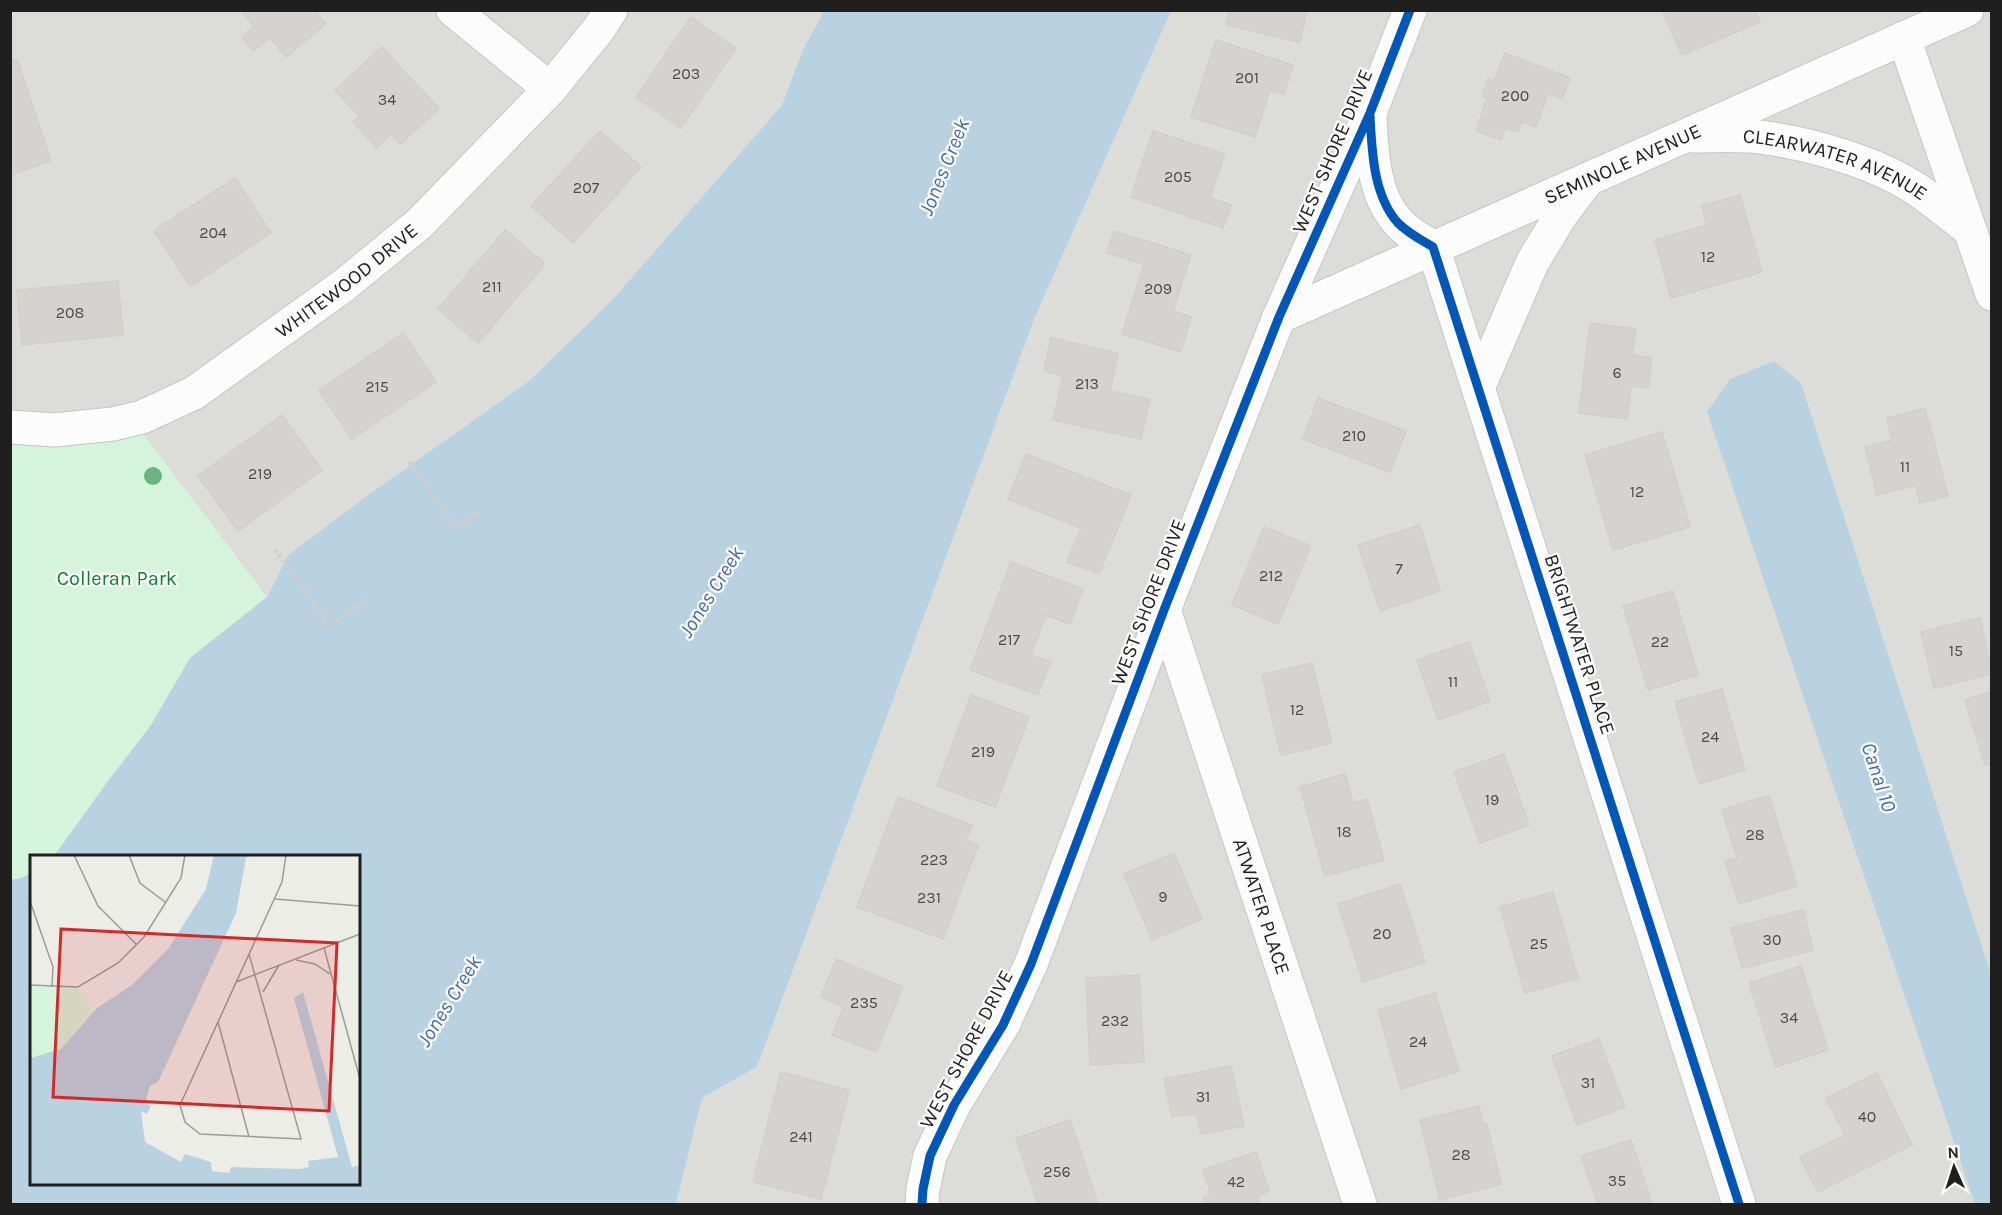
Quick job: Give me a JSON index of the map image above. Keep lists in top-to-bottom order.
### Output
{
  "streets": {
    "street": [
      "WEST SHORE DRIVE",
      "SEMINOLE AVENUE",
      "CLEARWATER AVENUE",
      "WHITEWOOD DRIVE",
      "BRIGHTWATER PLACE",
      "ATWATER PLACE"
    ]
  },
  "crossings": [
    ["WEST SHORE DRIVE", "SEMINOLE AVENUE"],
    ["WEST SHORE DRIVE", "ATWATER PLACE"],
    ["SEMINOLE AVENUE", "CLEARWATER AVENUE"],
    ["SEMINOLE AVENUE", "BRIGHTWATER PLACE"]
  ],
  "water": ["Jones Creek", "Canal 10"],
  "parks": ["Colleran Park"],
  "house_numbers": [
    "203",
    "201",
    "200",
    "34",
    "205",
    "207",
    "204",
    "12",
    "211",
    "209",
    "208",
    "6",
    "213",
    "215",
    "210",
    "11",
    "219",
    "12",
    "7",
    "212",
    "217",
    "22",
    "15",
    "11",
    "12",
    "24",
    "219",
    "19",
    "18",
    "28",
    "223",
    "9",
    "231",
    "20",
    "30",
    "25",
    "235",
    "34",
    "232",
    "24",
    "31",
    "31",
    "40",
    "241",
    "28",
    "256",
    "35",
    "42"
  ],
  "north": "top"
}
